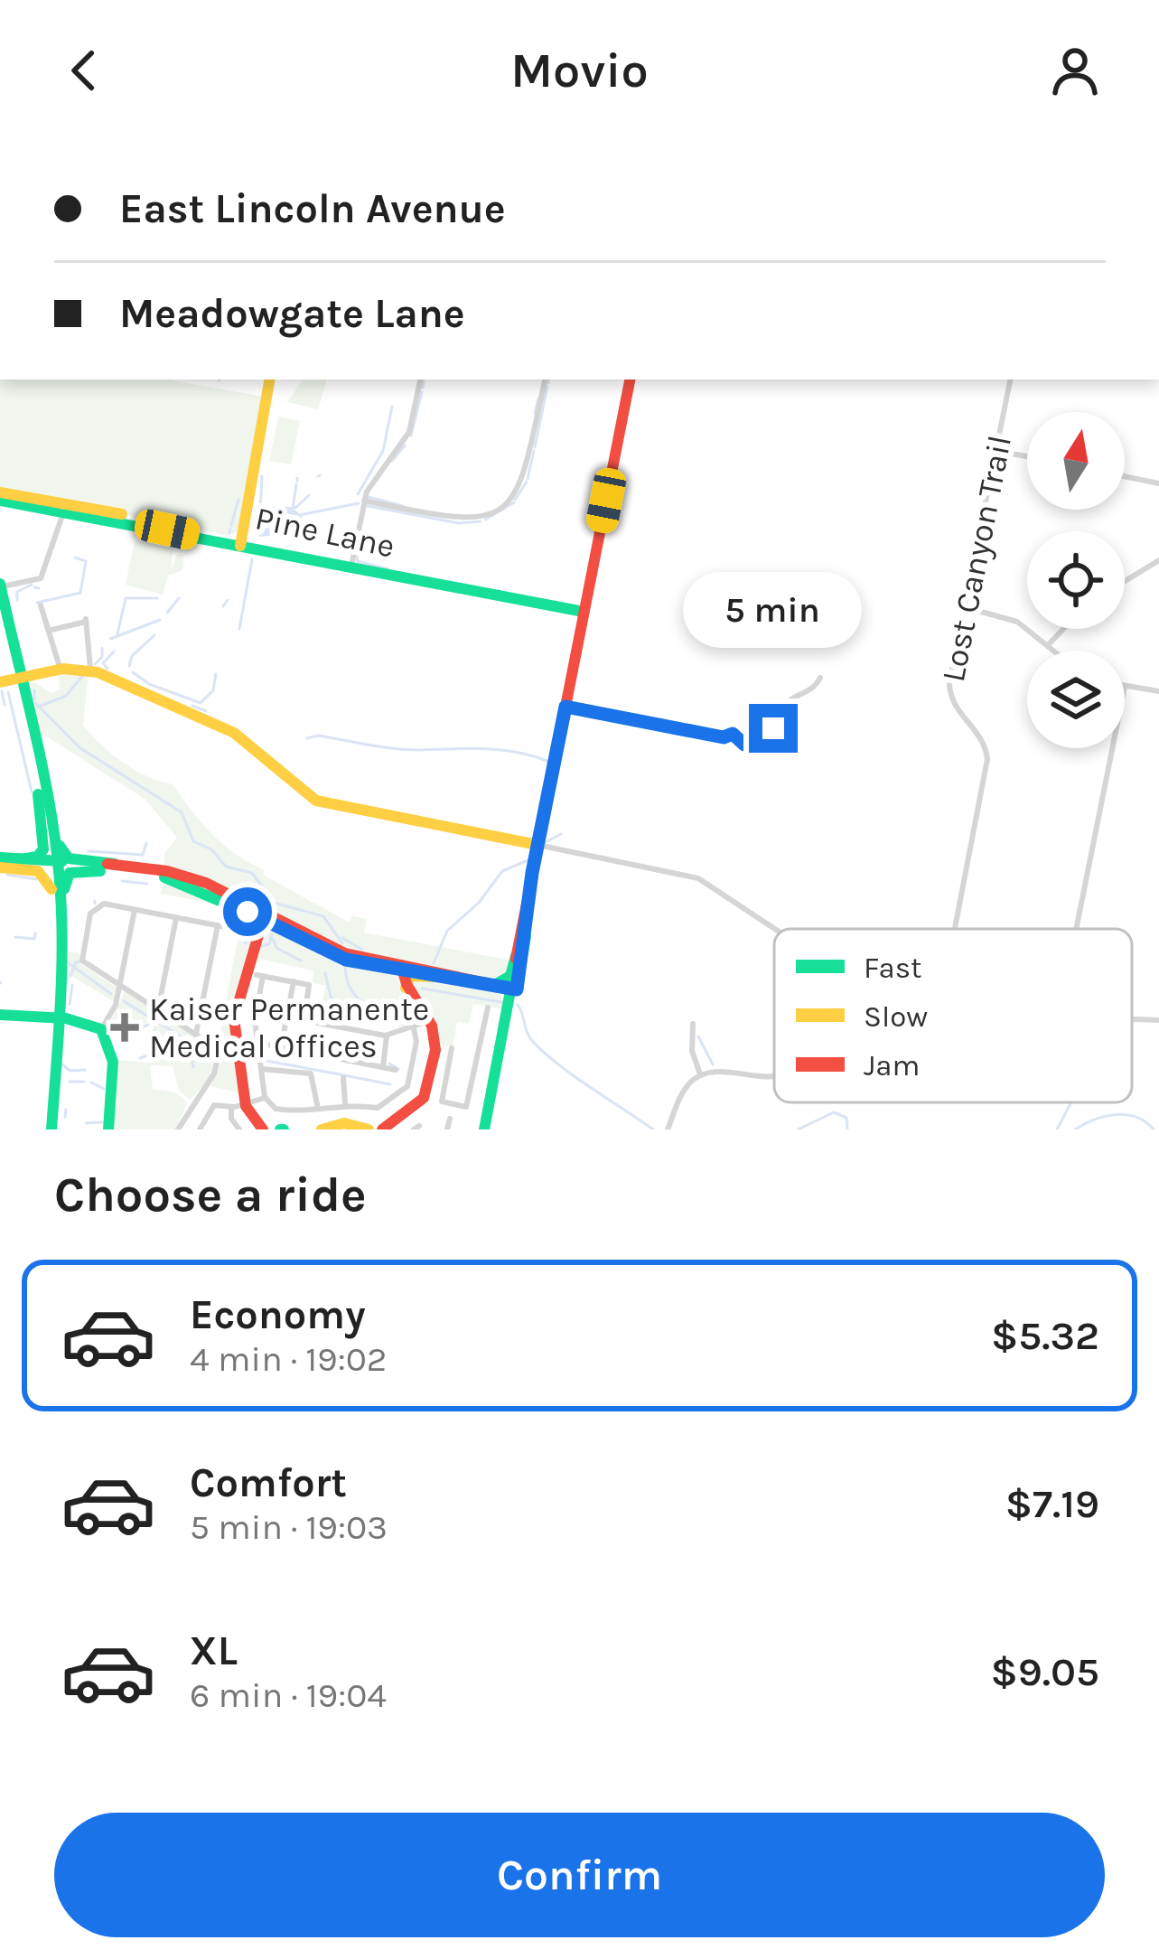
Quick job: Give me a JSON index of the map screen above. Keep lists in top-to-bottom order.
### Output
{
  "streets": {
    "main road": ["Pine Lane"],
    "street": ["Lost Canyon Trail"]
  },
  "places": {
    "health": ["Kaiser Permanente Medical Offices"]
  },
  "legend": ["Fast", "Slow", "Jam"],
  "north": "top",
  "page": {
    "header": "Movio",
    "banner": ["East Lincoln Avenue", "Meadowgate Lane"],
    "bubble": "5 min",
    "heading": "Choose a ride",
    "list": [
      {
        "name": "Economy",
        "note": "4 min · 19:02",
        "value": "$5.32"
      },
      {
        "name": "Comfort",
        "note": "5 min · 19:03",
        "value": "$7.19"
      },
      {
        "name": "XL",
        "note": "6 min · 19:04",
        "value": "$9.05"
      }
    ],
    "buttons": "Confirm"
  }
}
